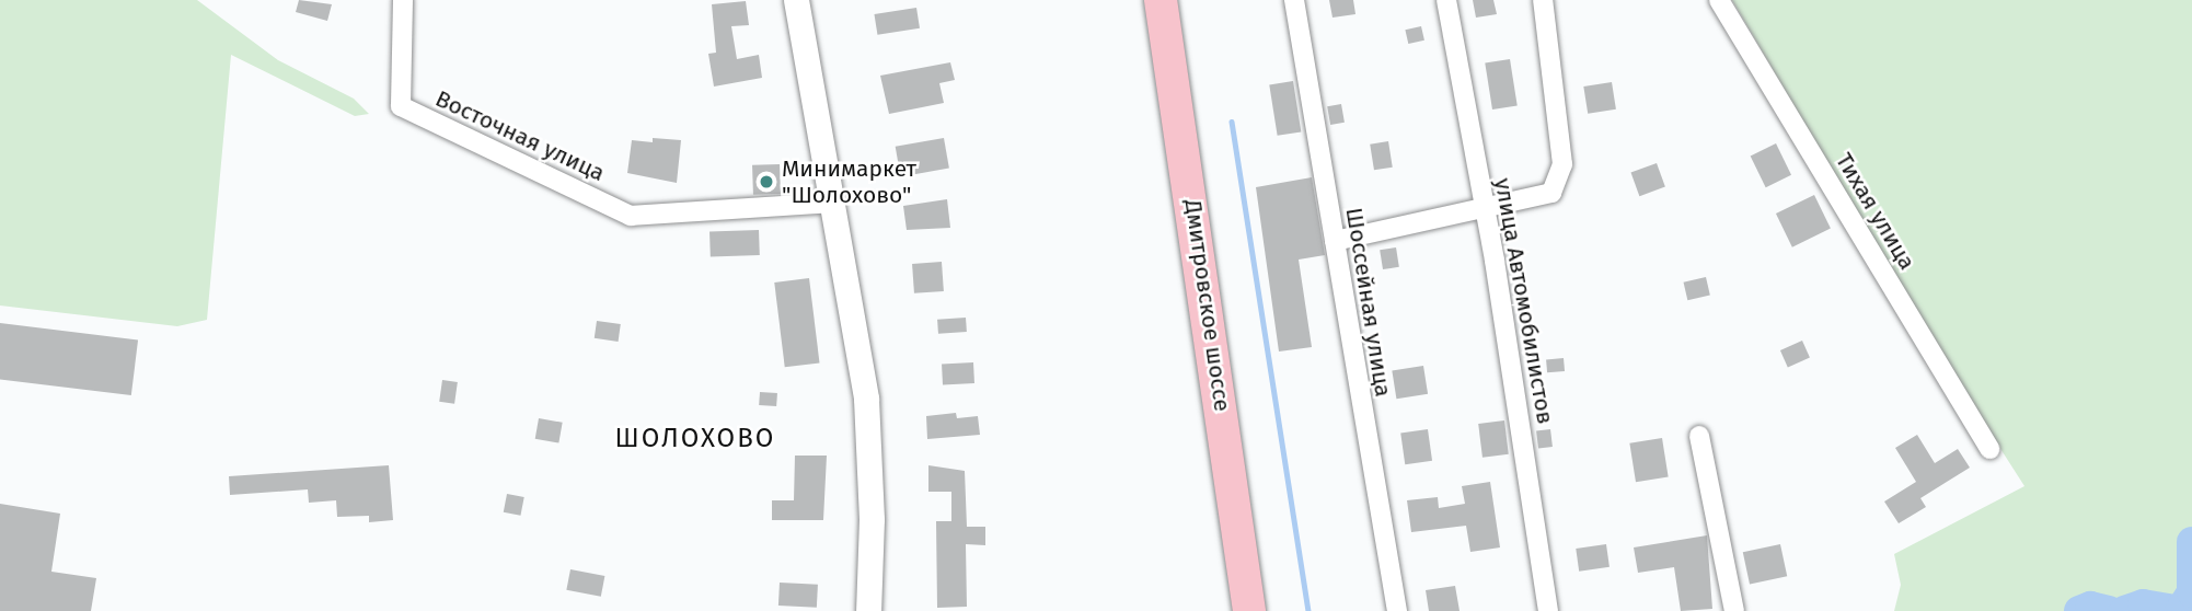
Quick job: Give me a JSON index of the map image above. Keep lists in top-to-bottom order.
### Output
{
  "streets": {
    "highway": ["Дмитровское шоссе"],
    "street": [
      "Восточная улица",
      "Тихая улица",
      "улица Автомобилистов",
      "Шоссейная улица"
    ]
  },
  "districts": ["ШОЛОХОВО"],
  "places": ["Минимаркет \"Шолохово\""]
}
